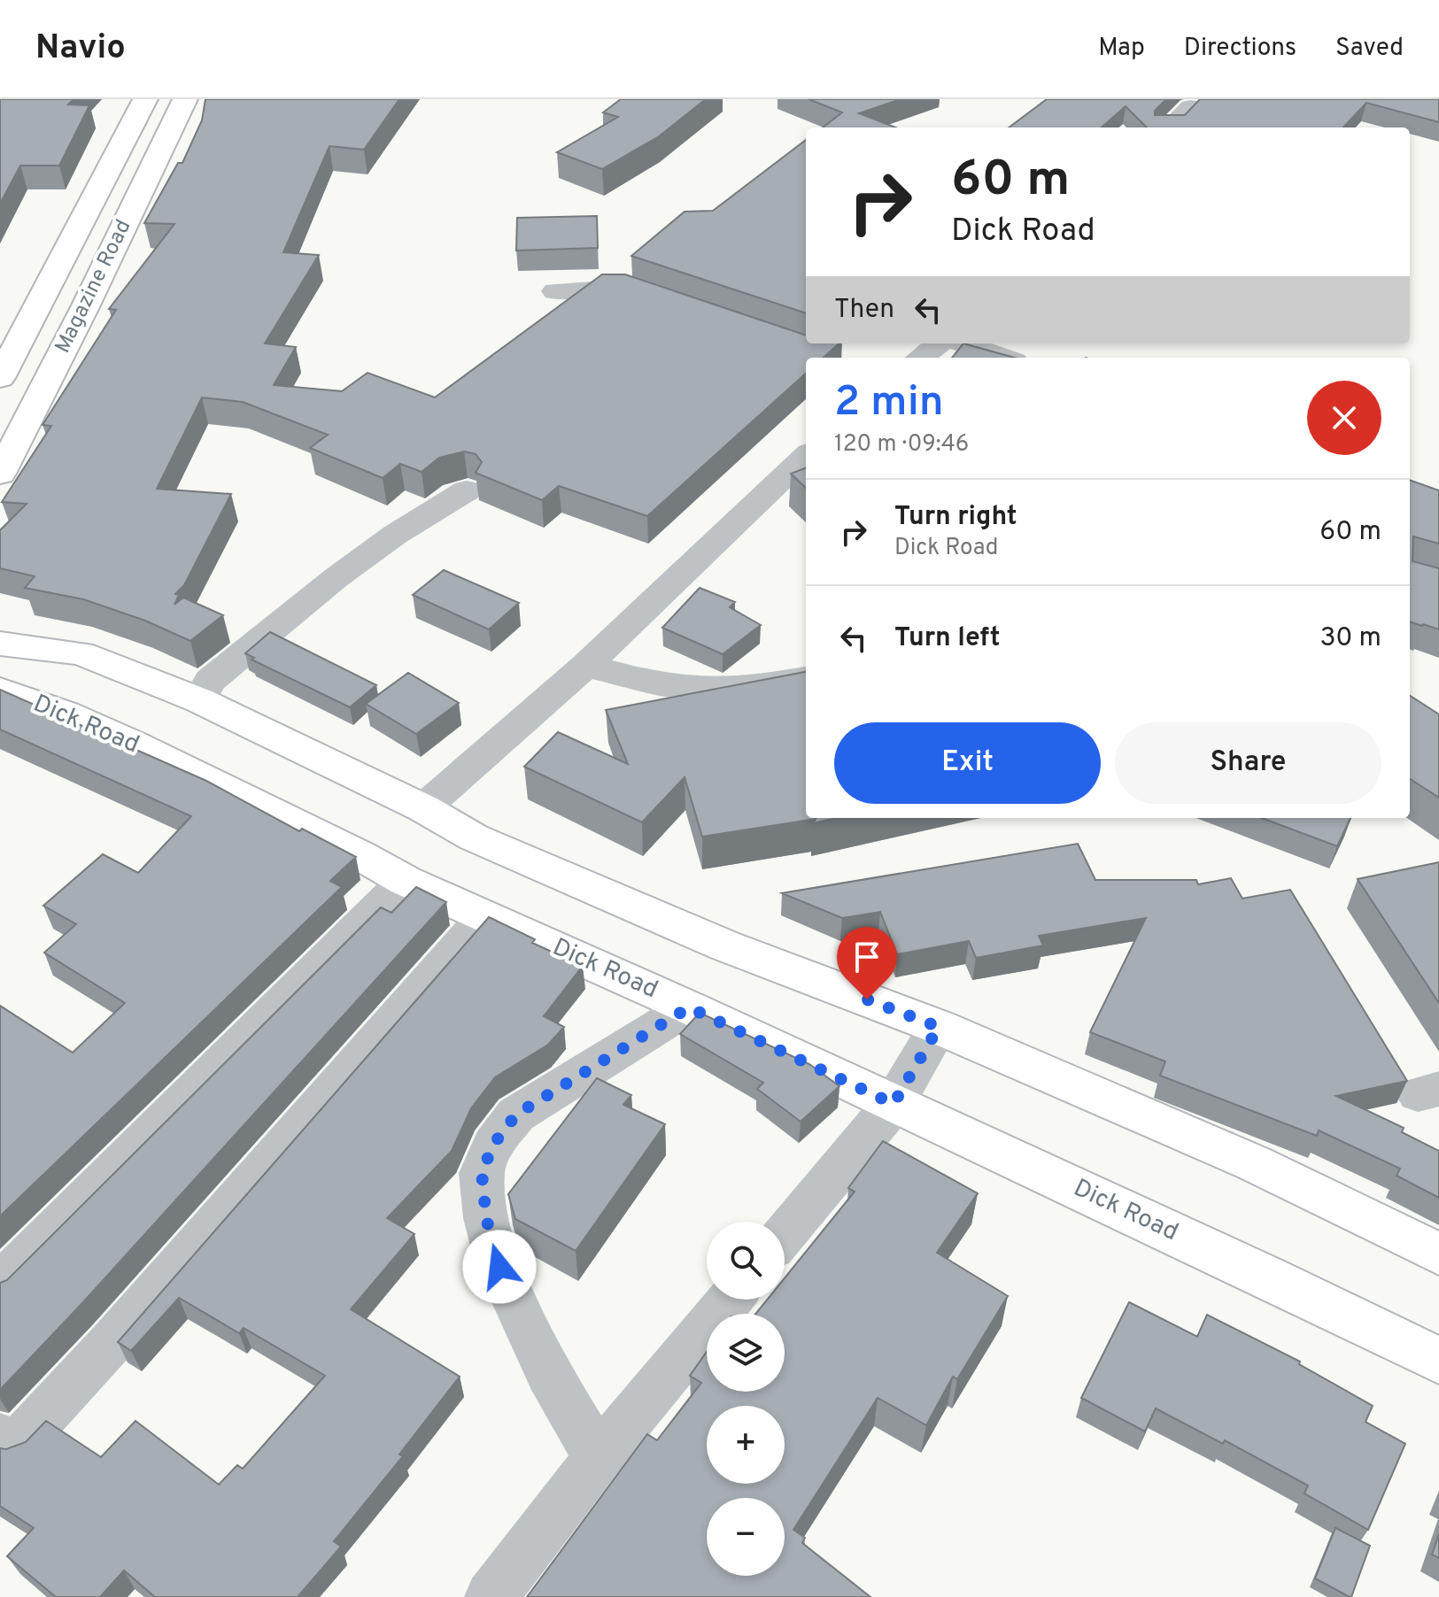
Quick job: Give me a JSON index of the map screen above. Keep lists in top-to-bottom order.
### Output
{
  "streets": {
    "main road": ["Magazine Road", "Dick Road"]
  },
  "page": {
    "header": "Navio",
    "nav": ["Map", "Directions", "Saved"],
    "turn": ["60 m", "Dick Road"],
    "then": "Then",
    "heading": ["2 min", "120 m · 09:46"],
    "list": [
      {
        "name": "Turn right",
        "note": "Dick Road",
        "value": "60 m"
      },
      {
        "name": "Turn left",
        "value": "30 m"
      }
    ],
    "buttons": ["Exit", "Share"],
    "map_buttons": ["+", "−"]
  }
}
